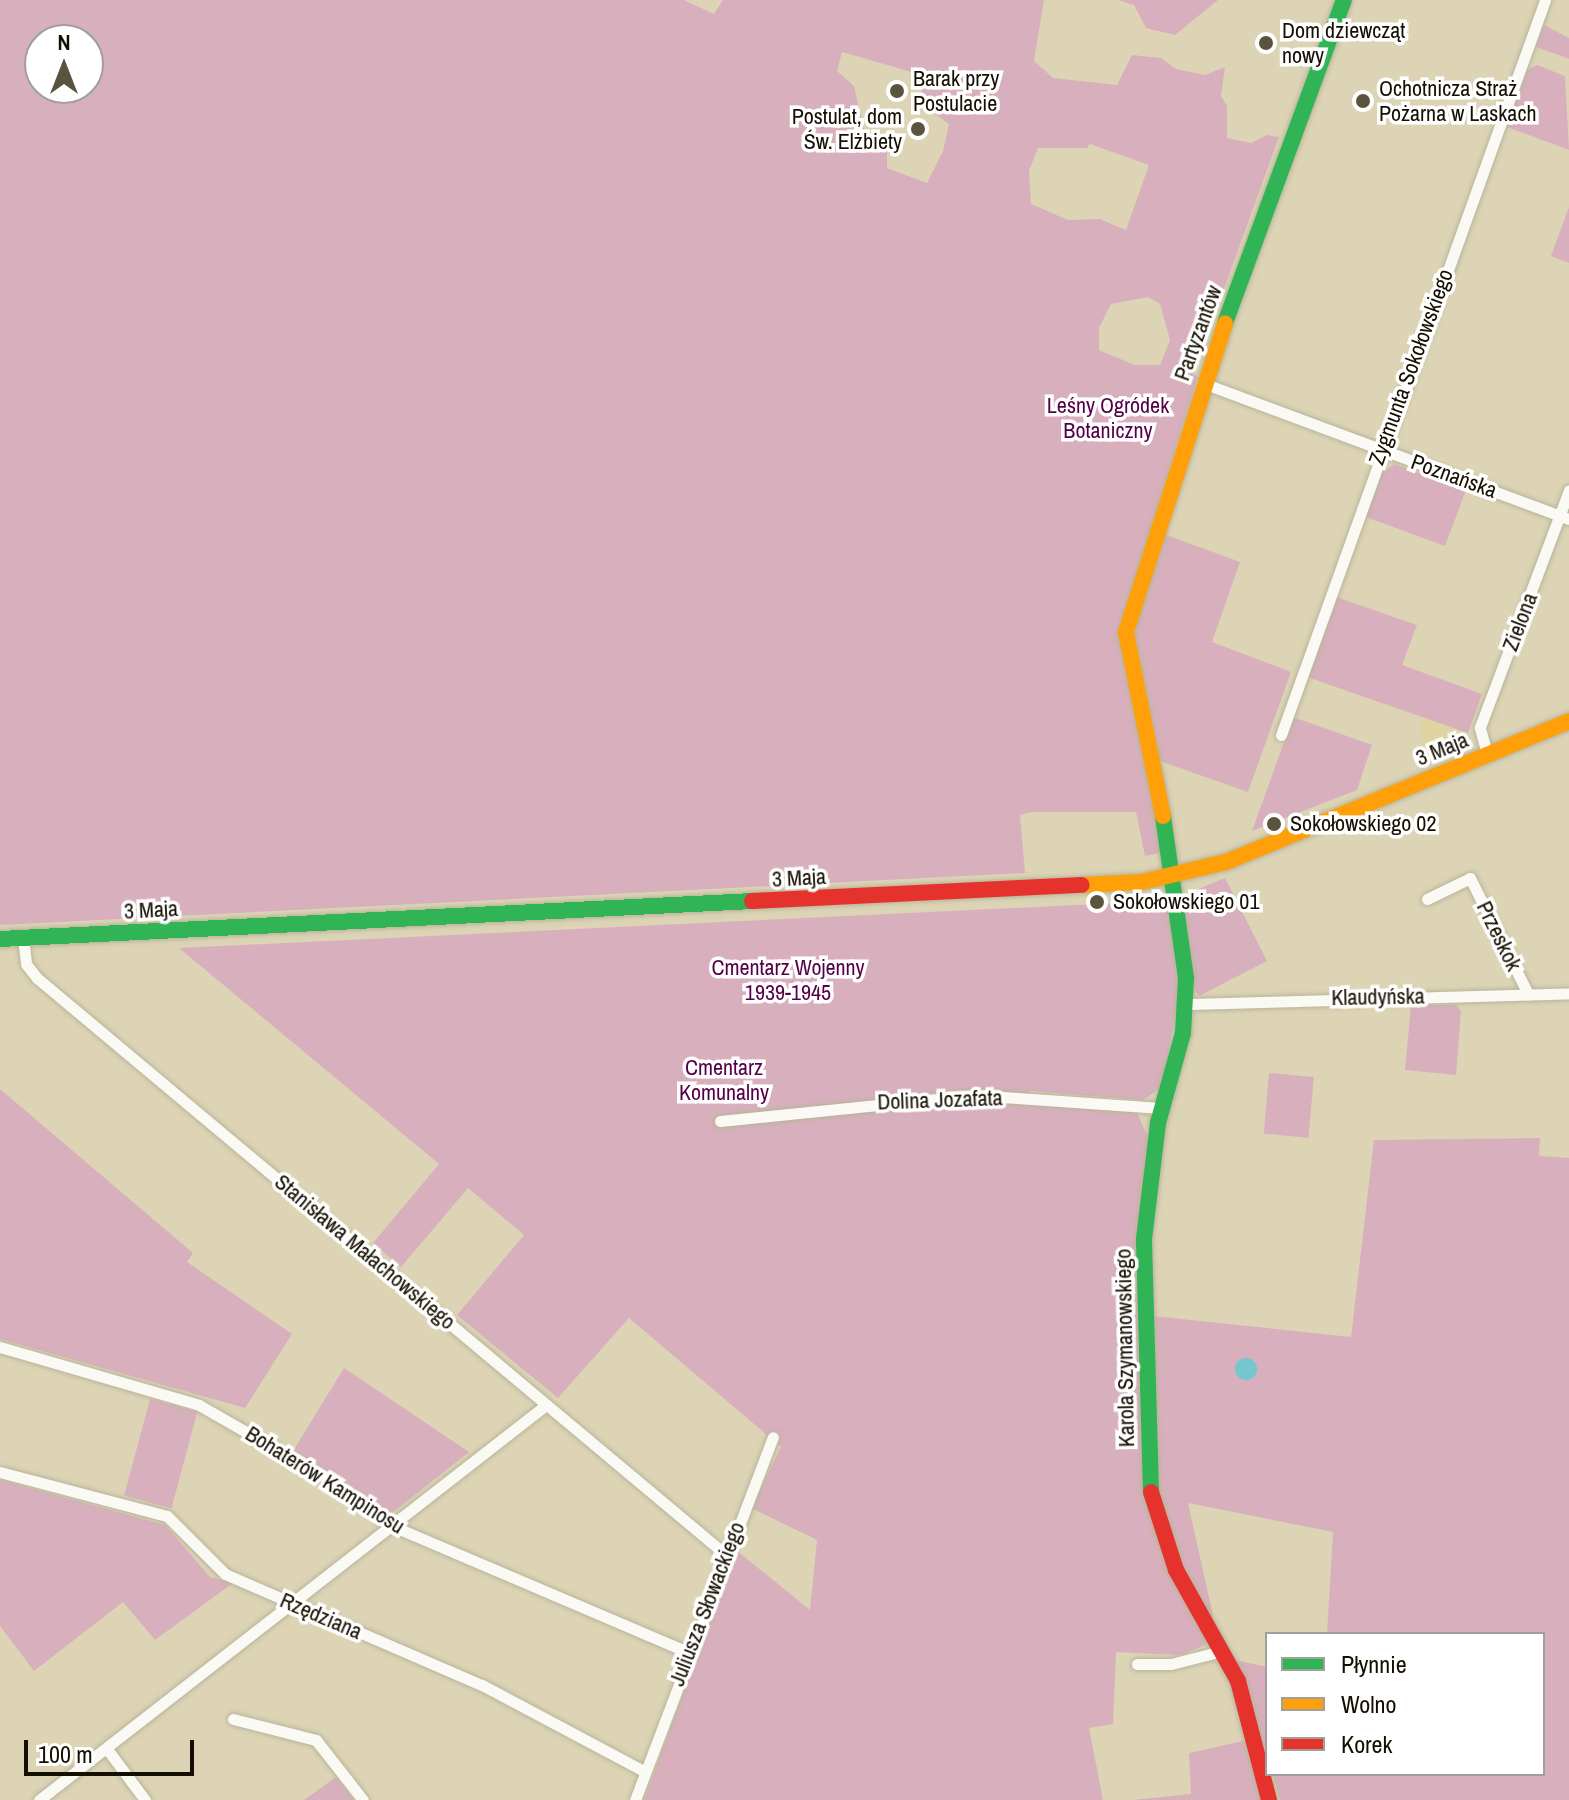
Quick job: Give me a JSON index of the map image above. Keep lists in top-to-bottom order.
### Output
{
  "streets": {
    "street": [
      "Partyzantów",
      "Zygmunta Sokołowskiego",
      "Poznańska",
      "Zielona",
      "3 Maja",
      "Przeskok",
      "Klaudyńska",
      "Dolina Jozafata",
      "Stanisława Małachowskiego",
      "Karola Szymanowskiego",
      "Bohaterów Kampinosu",
      "Juliusza Słowackiego",
      "Rzędziana"
    ]
  },
  "crossings": [
    ["Partyzantów", "Poznańska"],
    ["Partyzantów", "3 Maja"],
    ["Partyzantów", "Karola Szymanowskiego"],
    ["Zygmunta Sokołowskiego", "Poznańska"],
    ["Poznańska", "Zielona"],
    ["Zielona", "3 Maja"],
    ["3 Maja", "Stanisława Małachowskiego"],
    ["3 Maja", "Karola Szymanowskiego"],
    ["Przeskok", "Klaudyńska"],
    ["Klaudyńska", "Karola Szymanowskiego"],
    ["Dolina Jozafata", "Karola Szymanowskiego"],
    ["Stanisława Małachowskiego", "Juliusza Słowackiego"],
    ["Bohaterów Kampinosu", "Juliusza Słowackiego"],
    ["Juliusza Słowackiego", "Rzędziana"]
  ],
  "parks": ["Leśny Ogródek Botaniczny", "Cmentarz Wojenny 1939-1945", "Cmentarz Komunalny"],
  "places": [
    "Dom dziewcząt nowy",
    "Barak przy Postulacie",
    "Ochotnicza Straż Pożarna w Laskach",
    "Postulat, dom Św. Elżbiety",
    "Sokołowskiego 02",
    "Sokołowskiego 01"
  ],
  "legend": ["Płynnie", "Wolno", "Korek"],
  "scale_bar": "100 m",
  "north": "top"
}
